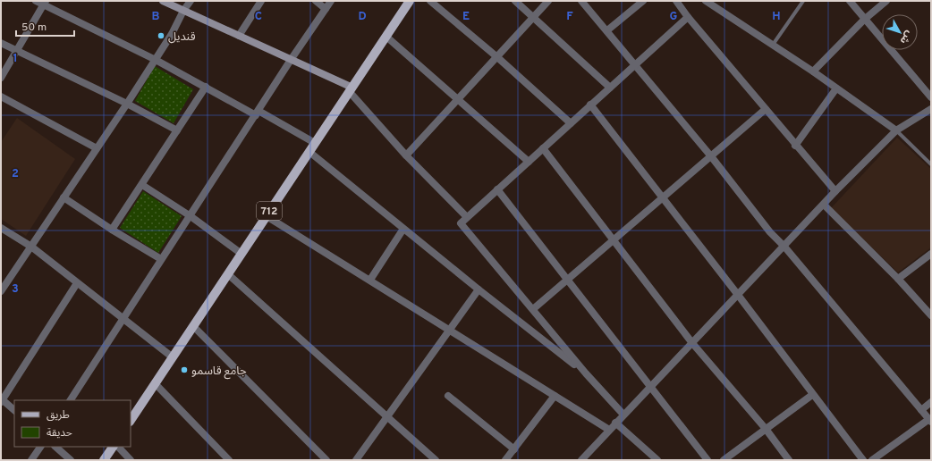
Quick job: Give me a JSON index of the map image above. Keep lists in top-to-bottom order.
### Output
{
  "streets": {
    "main road": ["712"]
  },
  "places": ["قنديل", "جامع قاسمو"],
  "legend": ["طريق", "حديقة"],
  "scale_bar": "50 m",
  "north": "bottom right",
  "grid": {
    "columns": [
      "B",
      "C",
      "D",
      "E",
      "F",
      "G",
      "H"
    ],
    "rows": ["1", "2", "3"]
  }
}
